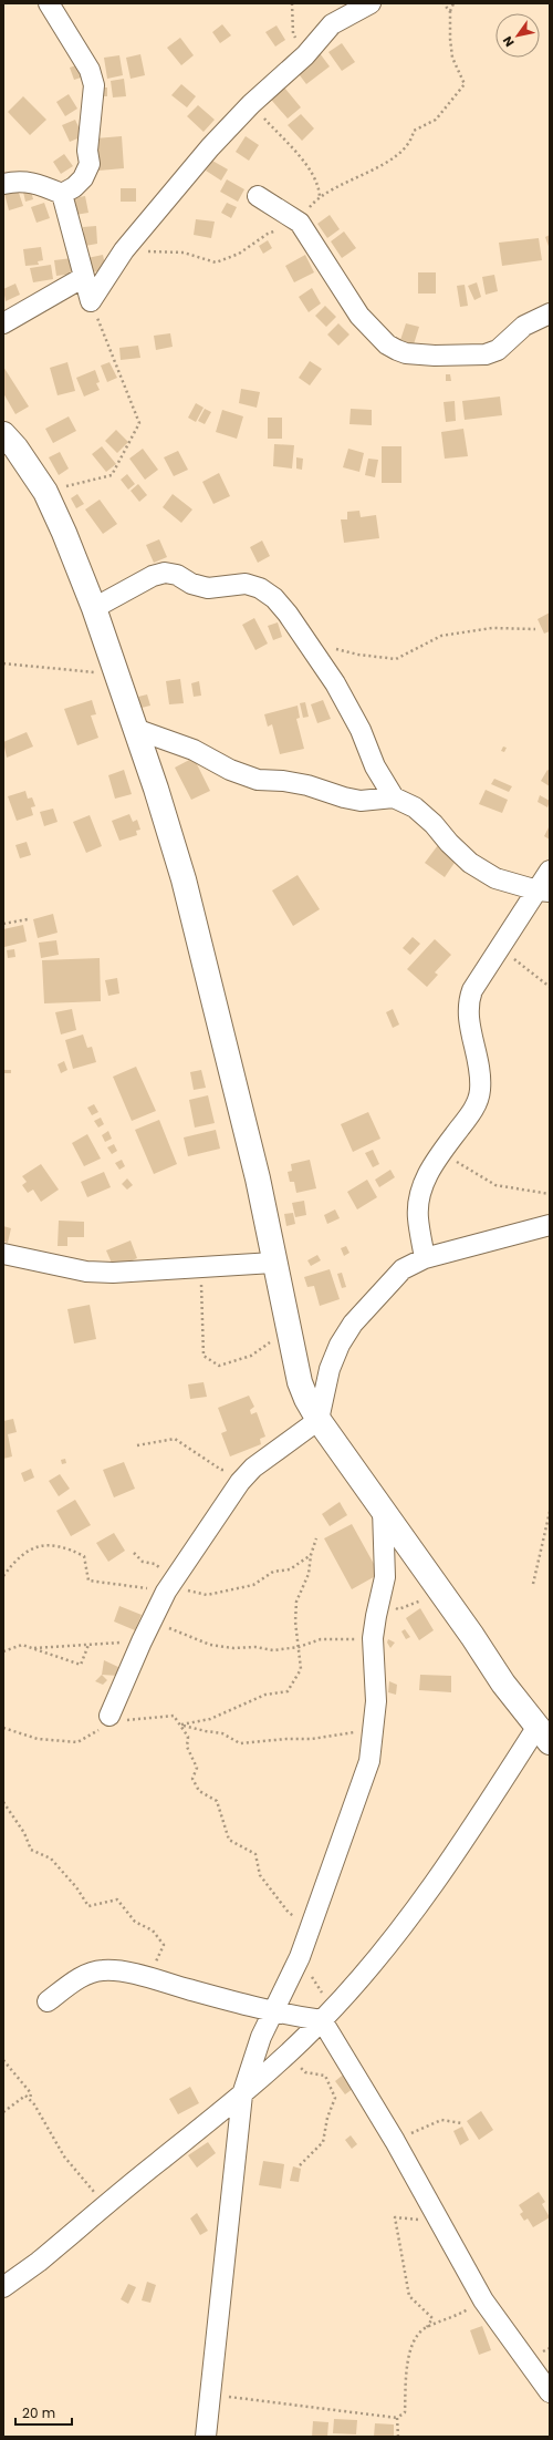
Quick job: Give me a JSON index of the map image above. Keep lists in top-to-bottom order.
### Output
{
  "scale_bar": "20 m",
  "north": "bottom left"
}
